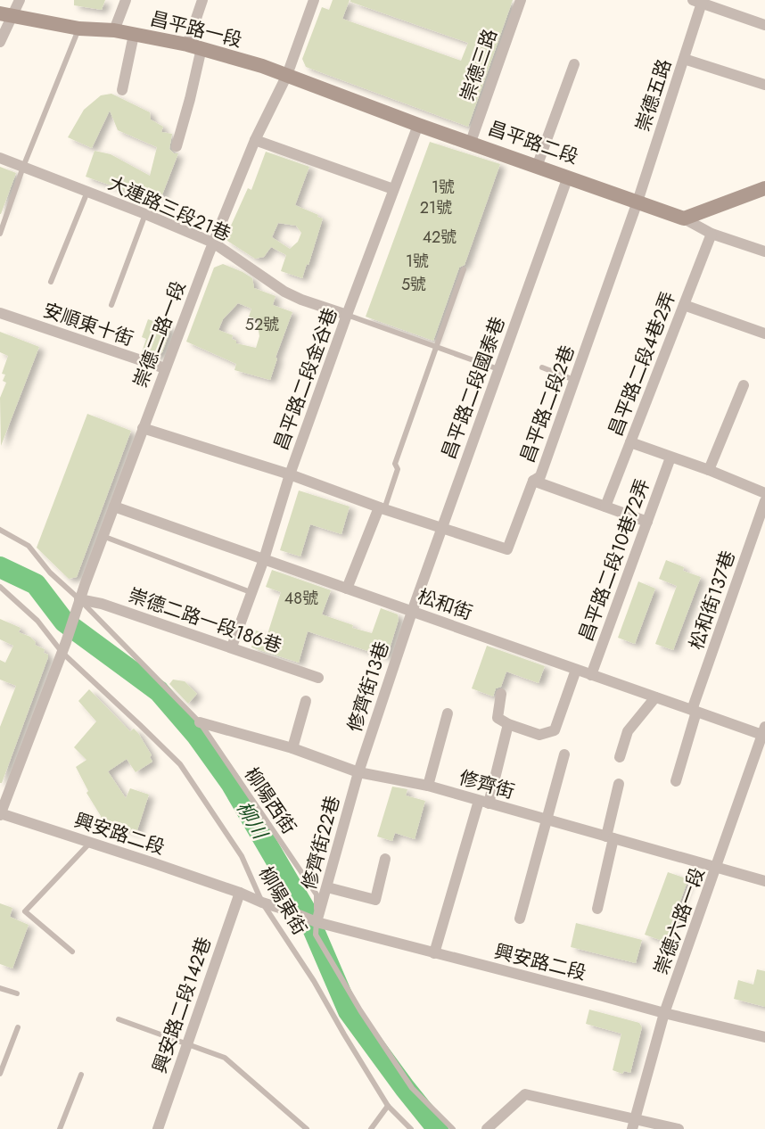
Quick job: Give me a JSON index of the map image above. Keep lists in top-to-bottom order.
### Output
{
  "streets": {
    "street": [
      "昌平路一段",
      "崇德三路",
      "崇德五路",
      "昌平路二段",
      "大連路三段21巷",
      "安順東十街",
      "崇德二路一段",
      "昌平路二段4巷2弄",
      "昌平路二段金谷巷",
      "昌平路二段國泰巷",
      "昌平路二段2巷",
      "昌平路二段10巷72弄",
      "松和街137巷",
      "松和街",
      "崇德二路一段186巷",
      "修齊街13巷",
      "修齊街",
      "興安路二段",
      "修齊街22巷",
      "崇德六路一段",
      "興安路二段142巷"
    ],
    "lane": ["柳陽西街", "柳陽東街"]
  },
  "crossings": [
    ["昌平路一段", "昌平路二段"],
    ["昌平路一段", "崇德二路一段"],
    ["崇德三路", "昌平路二段"],
    ["崇德五路", "昌平路二段"],
    ["崇德五路", "昌平路二段2巷"],
    ["昌平路二段", "崇德二路一段"],
    ["昌平路二段", "昌平路二段金谷巷"],
    ["昌平路二段", "昌平路二段國泰巷"],
    ["昌平路二段", "昌平路二段2巷"],
    ["大連路三段21巷", "崇德二路一段"],
    ["大連路三段21巷", "昌平路二段金谷巷"],
    ["安順東十街", "崇德二路一段"],
    ["崇德二路一段", "松和街"],
    ["崇德二路一段", "崇德二路一段186巷"],
    ["崇德二路一段", "柳陽西街"],
    ["崇德二路一段", "柳陽東街"],
    ["昌平路二段金谷巷", "松和街"],
    ["昌平路二段金谷巷", "崇德二路一段186巷"],
    ["昌平路二段國泰巷", "昌平路二段2巷"],
    ["昌平路二段國泰巷", "松和街"],
    ["昌平路二段國泰巷", "修齊街13巷"],
    ["昌平路二段10巷72弄", "松和街"],
    ["松和街137巷", "松和街"],
    ["松和街", "修齊街13巷"],
    ["松和街", "崇德六路一段"],
    ["崇德二路一段186巷", "柳陽西街"],
    ["修齊街13巷", "修齊街"],
    ["修齊街13巷", "修齊街22巷"],
    ["修齊街", "柳陽西街"],
    ["修齊街", "修齊街22巷"],
    ["修齊街", "崇德六路一段"],
    ["柳陽西街", "興安路二段"],
    ["柳陽西街", "修齊街22巷"],
    ["興安路二段", "修齊街22巷"],
    ["興安路二段", "柳陽東街"],
    ["興安路二段", "崇德六路一段"],
    ["興安路二段", "興安路二段142巷"]
  ],
  "water": ["柳川"],
  "house_numbers": [
    "1號",
    "21號",
    "42號",
    "1號",
    "5號",
    "52號",
    "48號"
  ]
}
